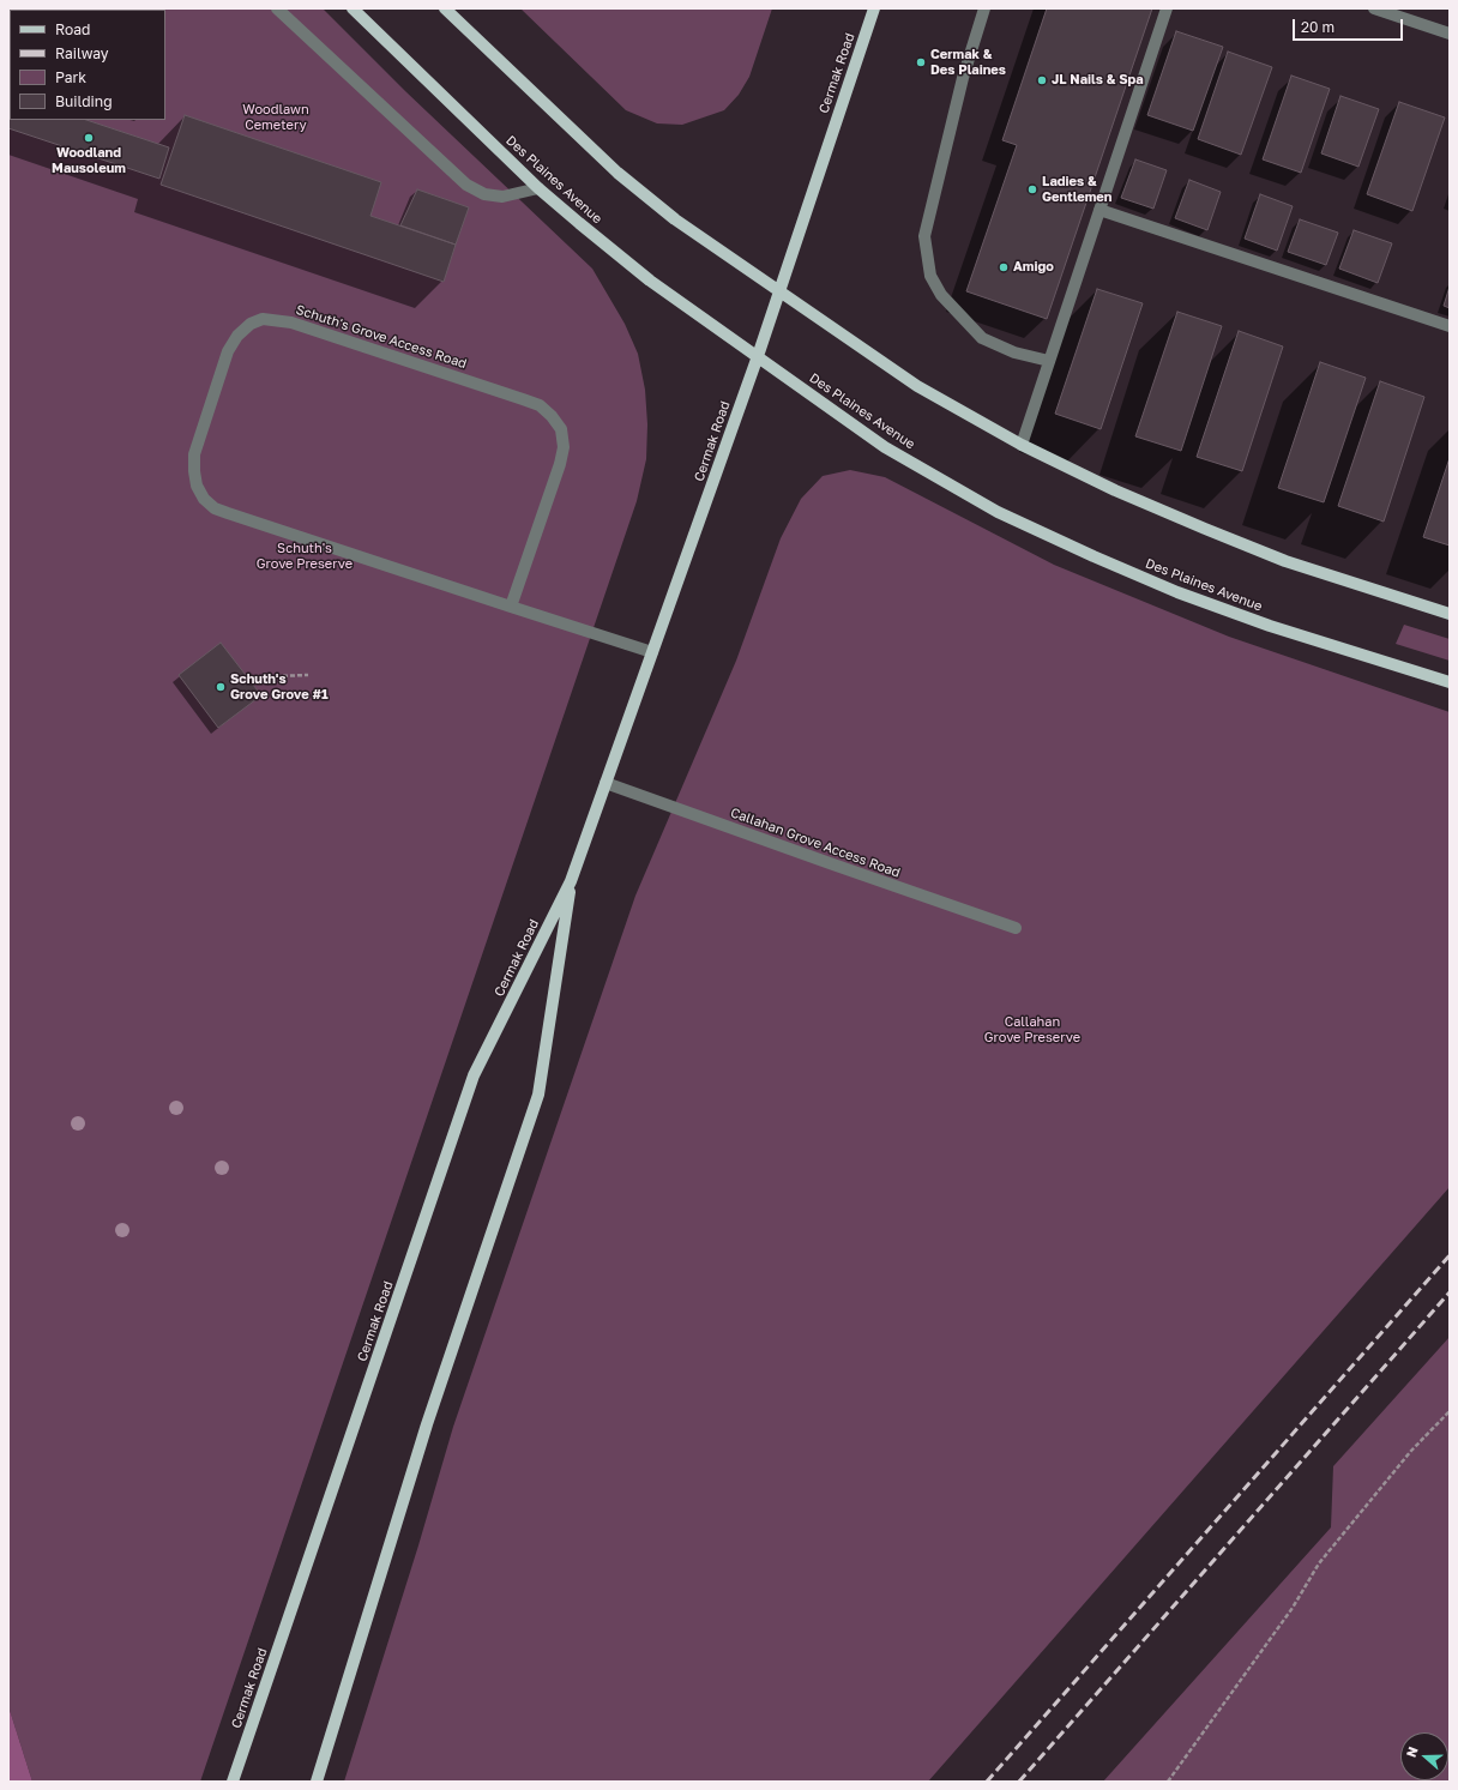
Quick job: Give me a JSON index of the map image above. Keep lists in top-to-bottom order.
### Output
{
  "streets": {
    "main road": ["Cermak Road", "Des Plaines Avenue"],
    "street": ["Schuth's Grove Access Road", "Callahan Grove Access Road"]
  },
  "crossings": [
    ["Cermak Road", "Des Plaines Avenue"],
    ["Cermak Road", "Schuth's Grove Access Road"],
    ["Cermak Road", "Callahan Grove Access Road"]
  ],
  "parks": ["Woodlawn Cemetery", "Schuth's Grove Preserve", "Callahan Grove Preserve"],
  "places": [
    "Cermak & Des Plaines",
    "JL Nails & Spa",
    "Woodland Mausoleum",
    "Ladies & Gentlemen",
    "Amigo",
    "Schuth's Grove Grove #1"
  ],
  "legend": [
    "Road",
    "Railway",
    "Park",
    "Building"
  ],
  "scale_bar": "20 m",
  "north": "left"
}
